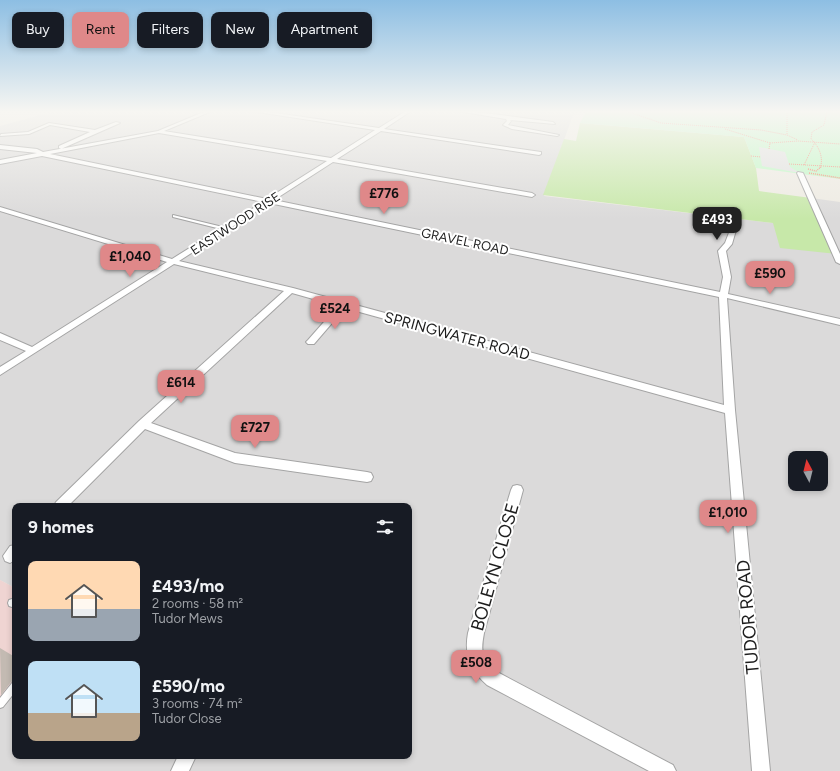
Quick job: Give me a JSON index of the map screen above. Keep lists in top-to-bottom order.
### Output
{
  "streets": {
    "street": [
      "EASTWOOD RISE",
      "GRAVEL ROAD",
      "SPRINGWATER ROAD",
      "BOLEYN CLOSE",
      "TUDOR ROAD"
    ]
  },
  "crossings": [
    ["EASTWOOD RISE", "GRAVEL ROAD"],
    ["EASTWOOD RISE", "SPRINGWATER ROAD"],
    ["GRAVEL ROAD", "TUDOR ROAD"],
    ["SPRINGWATER ROAD", "TUDOR ROAD"]
  ],
  "north": "top",
  "page": {
    "chip": [
      "Buy",
      "Rent",
      "Filters",
      "New",
      "Apartment"
    ],
    "price": [
      "£776",
      "£493",
      "£1,040",
      "£590",
      "£524",
      "£614",
      "£727",
      "£1,010",
      "£508"
    ],
    "heading": "9 homes",
    "list": [
      {
        "name": "£493/mo",
        "note": "2 rooms · 58 m² · Tudor Mews"
      },
      {
        "name": "£590/mo",
        "note": "3 rooms · 74 m² · Tudor Close"
      }
    ]
  }
}
